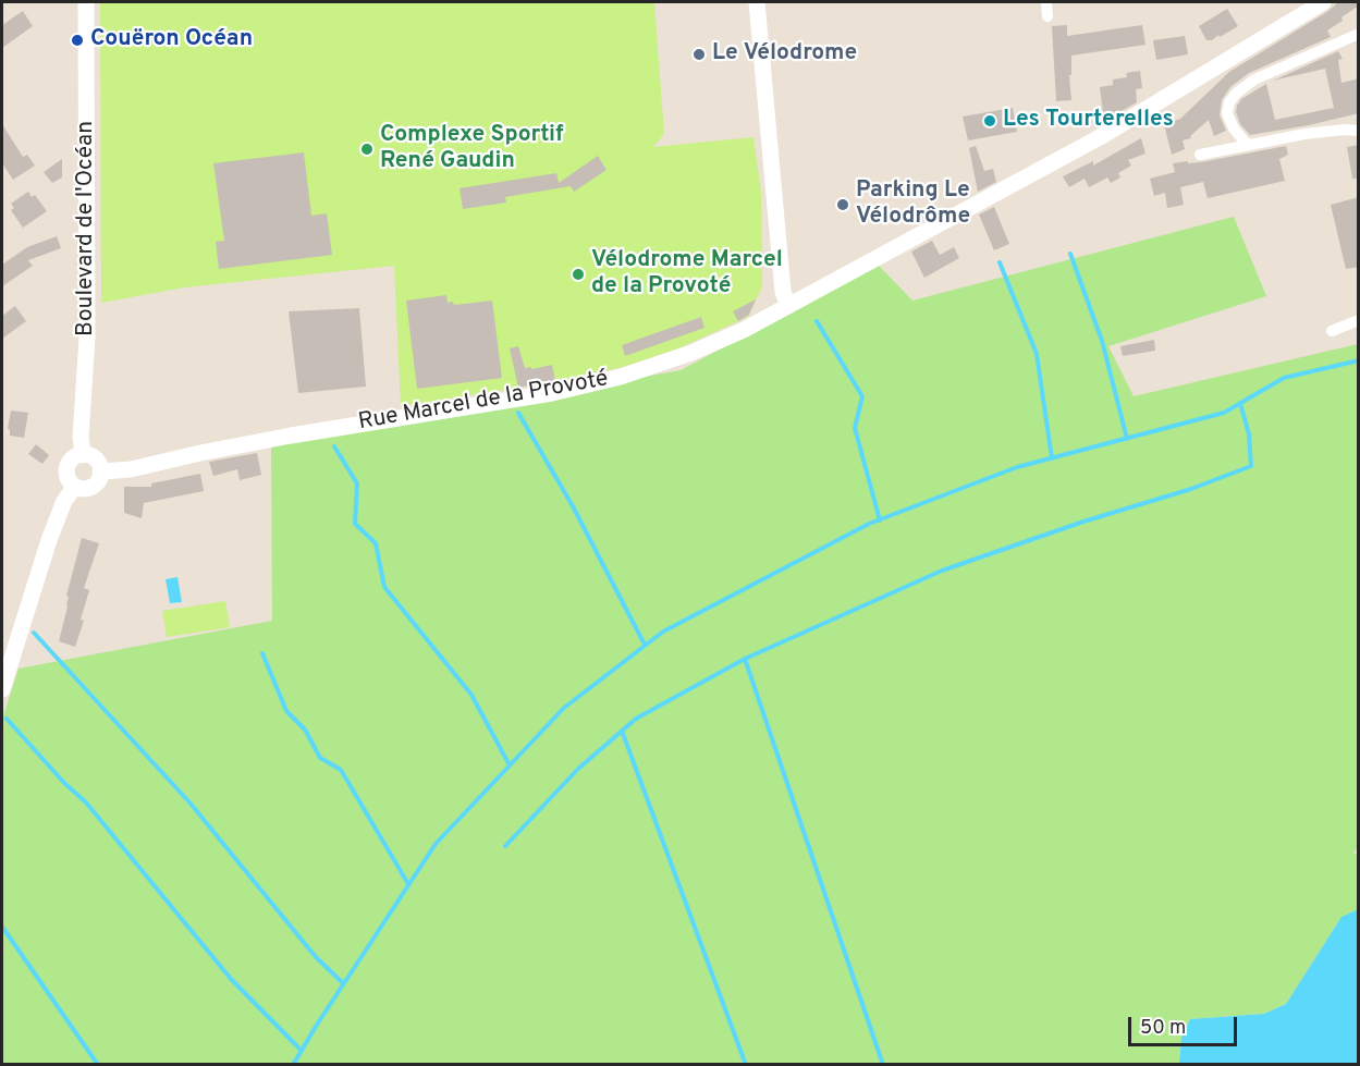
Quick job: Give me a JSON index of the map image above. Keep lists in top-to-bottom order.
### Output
{
  "streets": {
    "main road": ["Boulevard de l'Océan", "Rue Marcel de la Provoté"]
  },
  "crossings": [
    ["Boulevard de l'Océan", "Rue Marcel de la Provoté"]
  ],
  "places": [
    "Couëron Océan",
    "Le Vélodrome",
    "Les Tourterelles",
    "Complexe Sportif René Gaudin",
    "Parking Le Vélodrôme",
    "Vélodrome Marcel de la Provoté"
  ],
  "scale_bar": "50 m"
}
